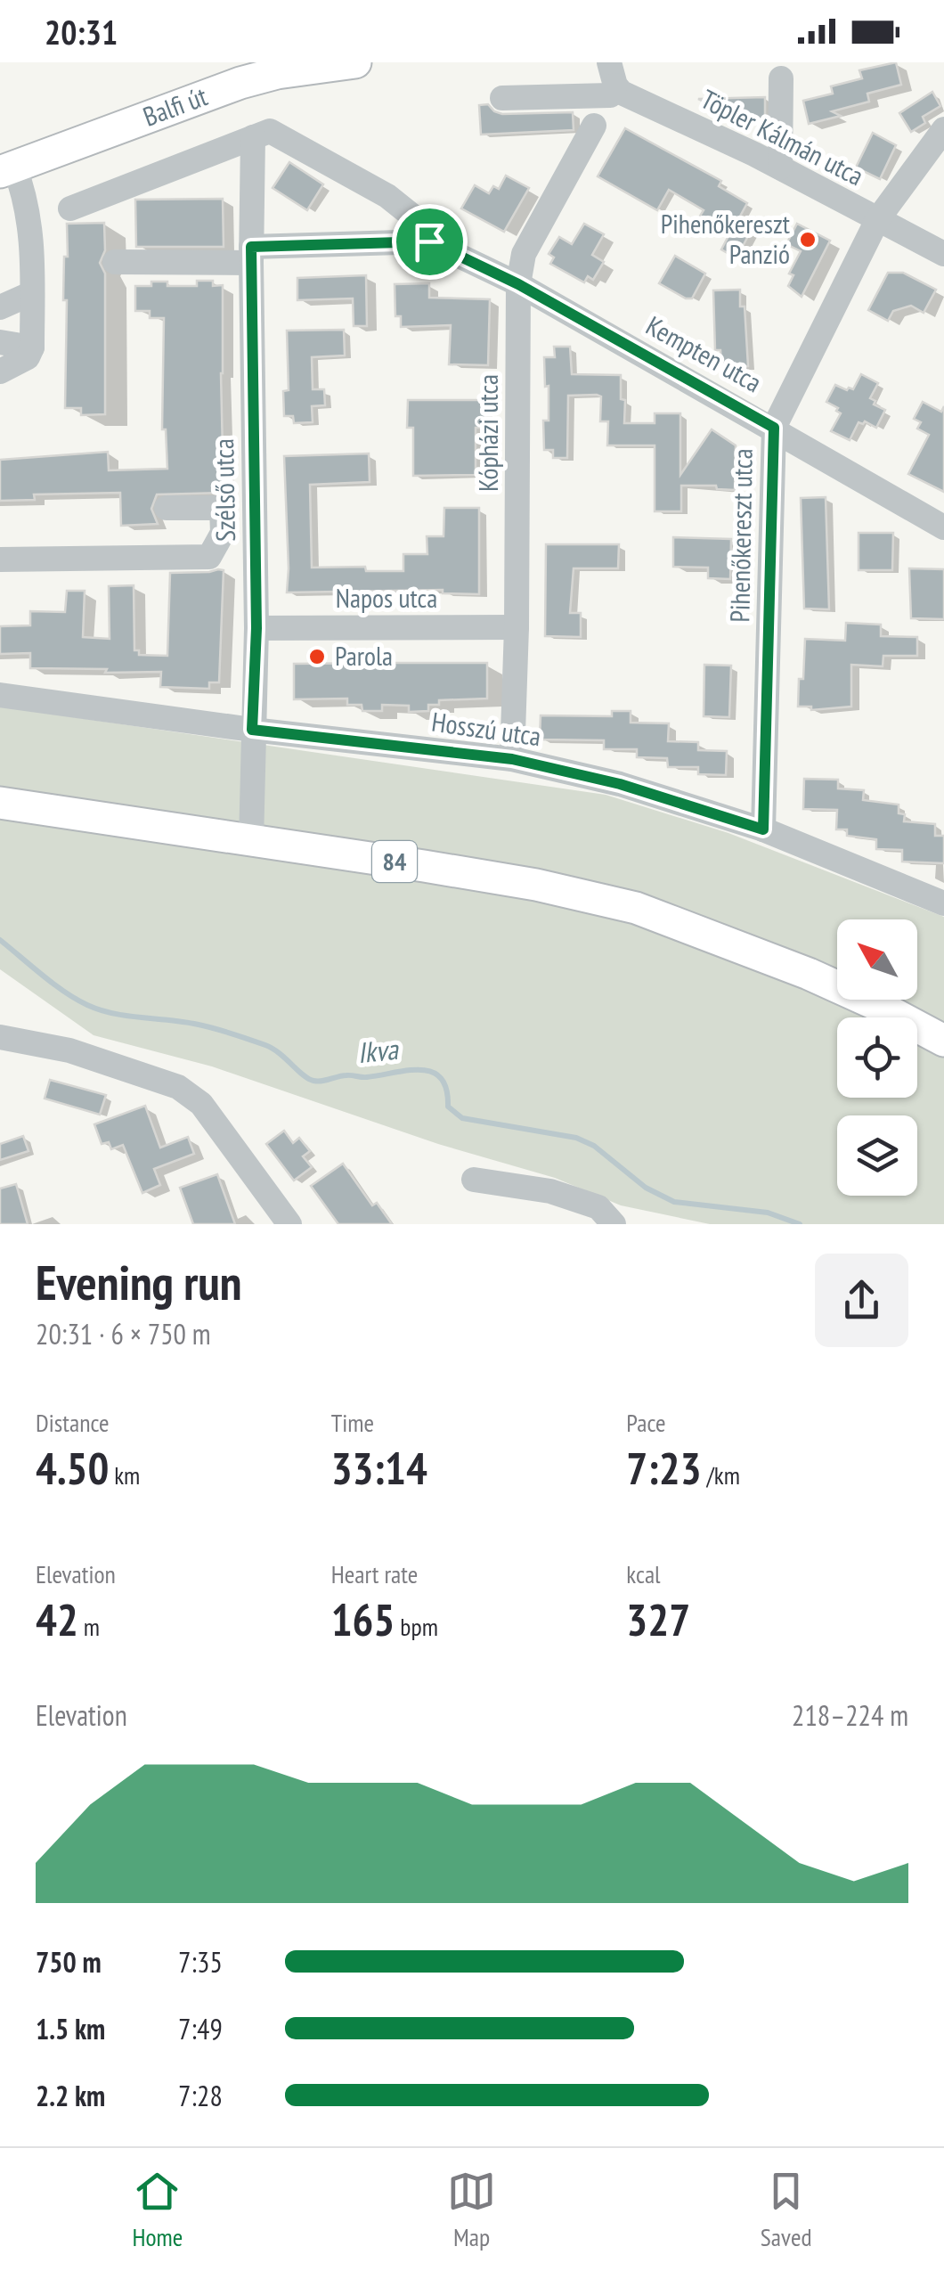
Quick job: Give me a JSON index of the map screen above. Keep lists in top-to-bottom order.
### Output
{
  "streets": {
    "main road": ["Balfi út", "84"],
    "street": [
      "Töpler Kálmán utca",
      "Kempten utca",
      "Kópházi utca",
      "Szélső utca",
      "Pihenőkereszt utca",
      "Napos utca",
      "Hosszú utca"
    ]
  },
  "crossings": [
    ["Töpler Kálmán utca", "Pihenőkereszt utca"],
    ["Kempten utca", "Kópházi utca"],
    ["Kempten utca", "Szélső utca"],
    ["Kempten utca", "Pihenőkereszt utca"],
    ["Kópházi utca", "Napos utca"],
    ["Kópházi utca", "Hosszú utca"],
    ["Szélső utca", "Napos utca"],
    ["Szélső utca", "Hosszú utca"],
    ["Szélső utca", "84"],
    ["Pihenőkereszt utca", "Hosszú utca"]
  ],
  "water": ["Ikva"],
  "places": ["Pihenőkereszt Panzió", "Parola"],
  "north": "top left",
  "page": {
    "status": "20:31",
    "heading": ["Evening run", "20:31 · 6 × 750 m"],
    "stats": [
      ["Distance", "4.50 km"],
      ["Time", "33:14"],
      ["Pace", "7:23 /km"],
      ["Elevation", "42 m"],
      ["Heart rate", "165 bpm"],
      ["kcal", "327"]
    ],
    "chart": ["Elevation", "218–224 m"],
    "list": [
      {
        "name": "750 m",
        "note": "7:35"
      },
      {
        "name": "1.5 km",
        "note": "7:49"
      },
      {
        "name": "2.2 km",
        "note": "7:28"
      }
    ],
    "tabs": ["Home", "Map", "Saved"]
  }
}
